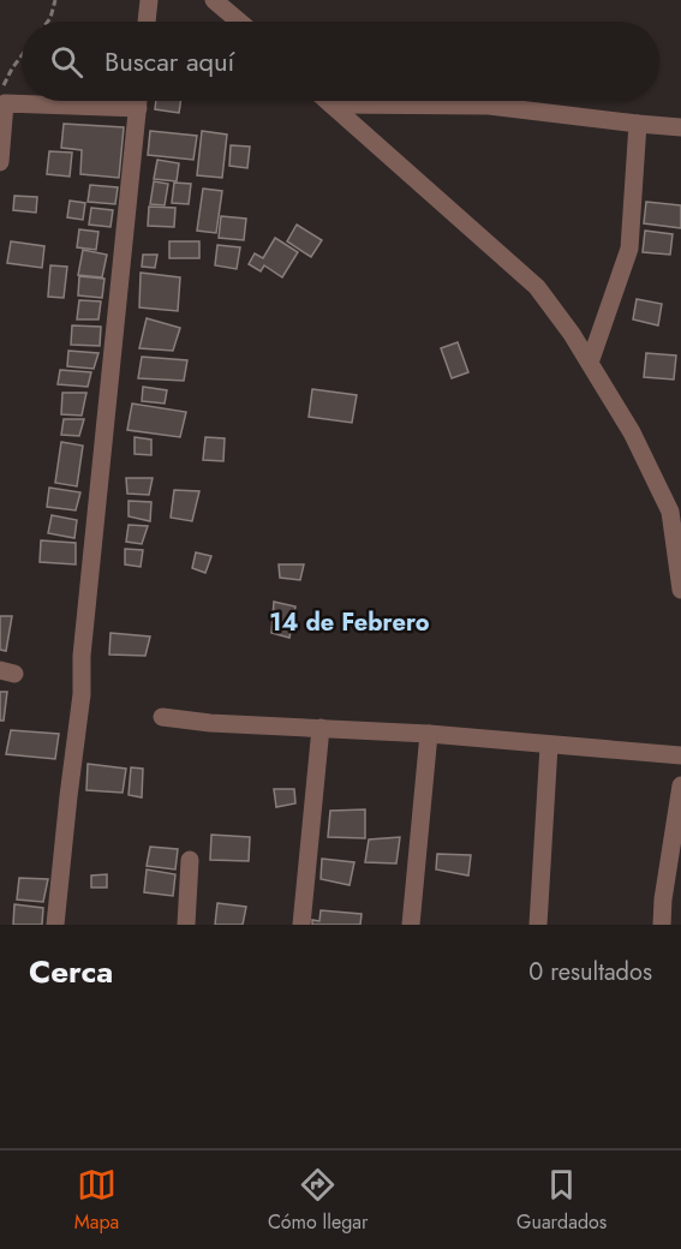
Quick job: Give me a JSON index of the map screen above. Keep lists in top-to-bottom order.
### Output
{
  "districts": ["14 de Febrero"],
  "page": {
    "search": "Buscar aquí",
    "heading": ["Cerca", "0 resultados"],
    "nav": ["Mapa", "Cómo llegar", "Guardados"]
  }
}
